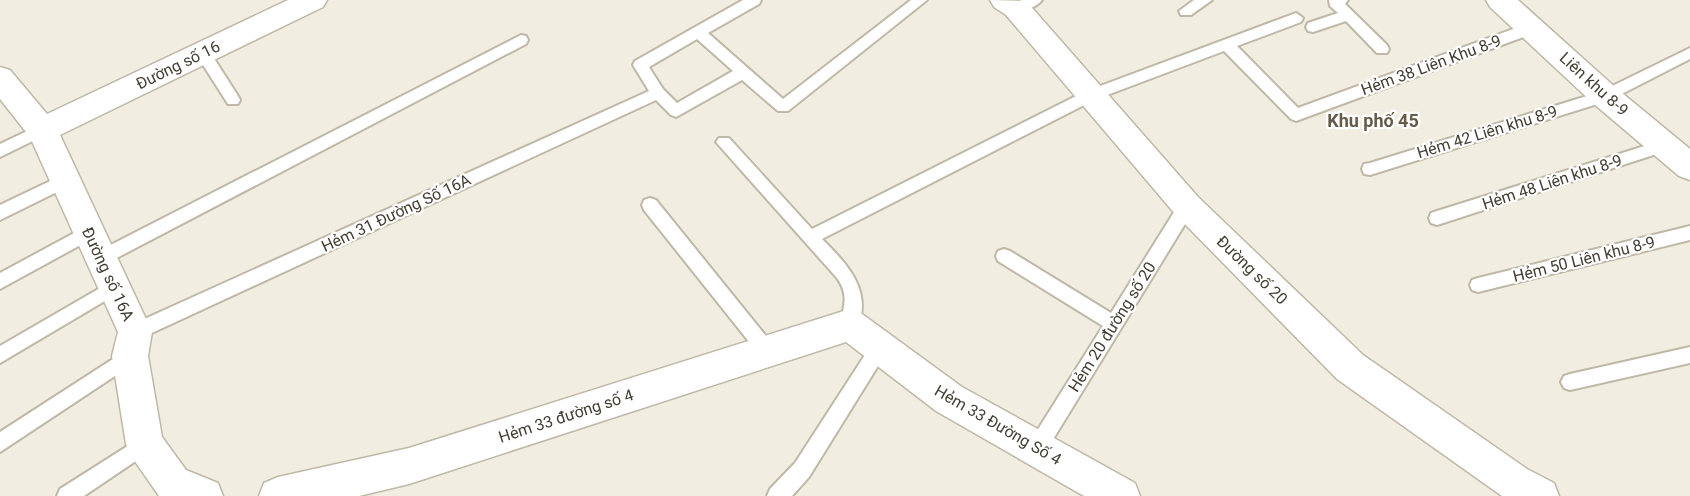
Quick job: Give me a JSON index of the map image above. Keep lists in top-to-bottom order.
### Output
{
  "streets": {
    "street": [
      "Đường số 16",
      "Liên khu 8-9",
      "Đường số 20",
      "Đường số 16A",
      "Hẻm 33 đường số 4",
      "Hẻm 33 Đường Số 4"
    ],
    "lane": [
      "Hẻm 38 Liên Khu 8-9",
      "Hẻm 42 Liên khu 8-9",
      "Hẻm 48 Liên khu 8-9",
      "Hẻm 31 Đường Số 16A",
      "Hẻm 50 Liên khu 8-9",
      "Hẻm 20 đường số 20"
    ]
  },
  "crossings": [
    ["Đường số 16", "Đường số 16A"],
    ["Hẻm 38 Liên Khu 8-9", "Liên khu 8-9"],
    ["Liên khu 8-9", "Hẻm 42 Liên khu 8-9"],
    ["Liên khu 8-9", "Hẻm 48 Liên khu 8-9"],
    ["Hẻm 31 Đường Số 16A", "Đường số 16A"],
    ["Đường số 20", "Hẻm 20 đường số 20"],
    ["Hẻm 20 đường số 20", "Hẻm 33 Đường Số 4"],
    ["Hẻm 33 đường số 4", "Hẻm 33 Đường Số 4"]
  ],
  "districts": ["Khu phố 45"]
}
